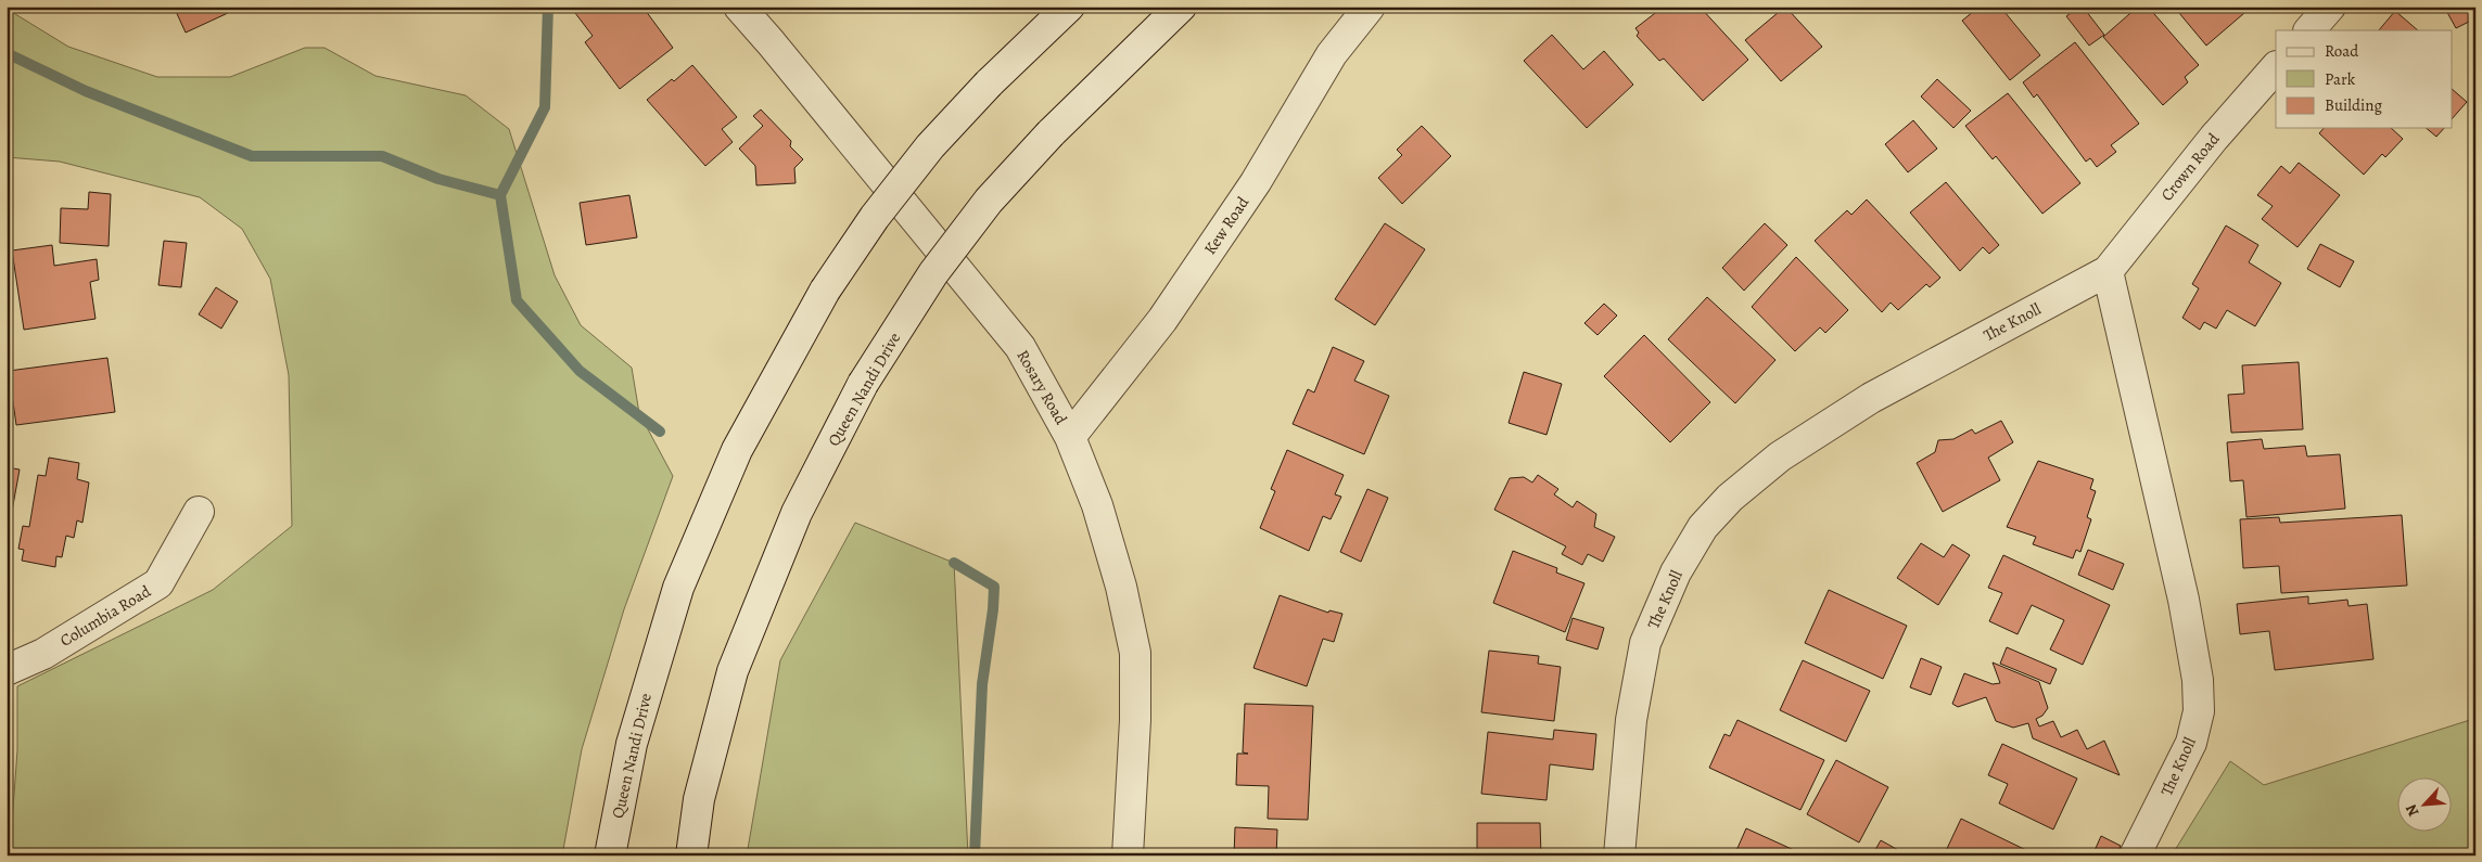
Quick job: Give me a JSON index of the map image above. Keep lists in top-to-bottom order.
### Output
{
  "streets": {
    "street": [
      "Crown Road",
      "Kew Road",
      "The Knoll",
      "Rosary Road",
      "Queen Nandi Drive",
      "Columbia Road"
    ]
  },
  "crossings": [
    ["Crown Road", "The Knoll"],
    ["Kew Road", "Rosary Road"]
  ],
  "legend": ["Road", "Park", "Building"],
  "north": "bottom left"
}
